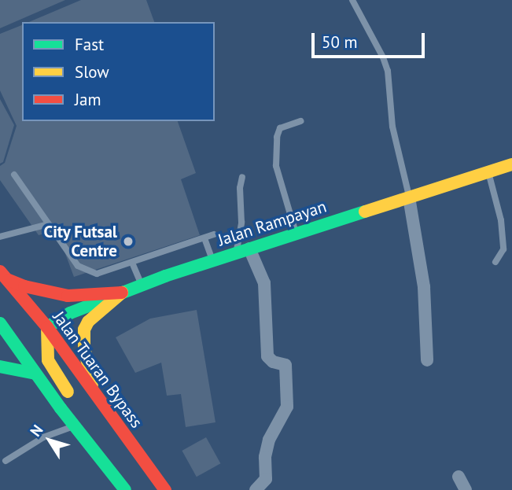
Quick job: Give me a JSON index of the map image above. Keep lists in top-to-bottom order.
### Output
{
  "streets": {
    "main road": ["Jalan Rampayan", "Jalan Tuaran Bypass"]
  },
  "crossings": [
    ["Jalan Rampayan", "Jalan Tuaran Bypass"]
  ],
  "places": ["City Futsal Centre"],
  "legend": ["Fast", "Slow", "Jam"],
  "scale_bar": "50 m",
  "north": "top left"
}
